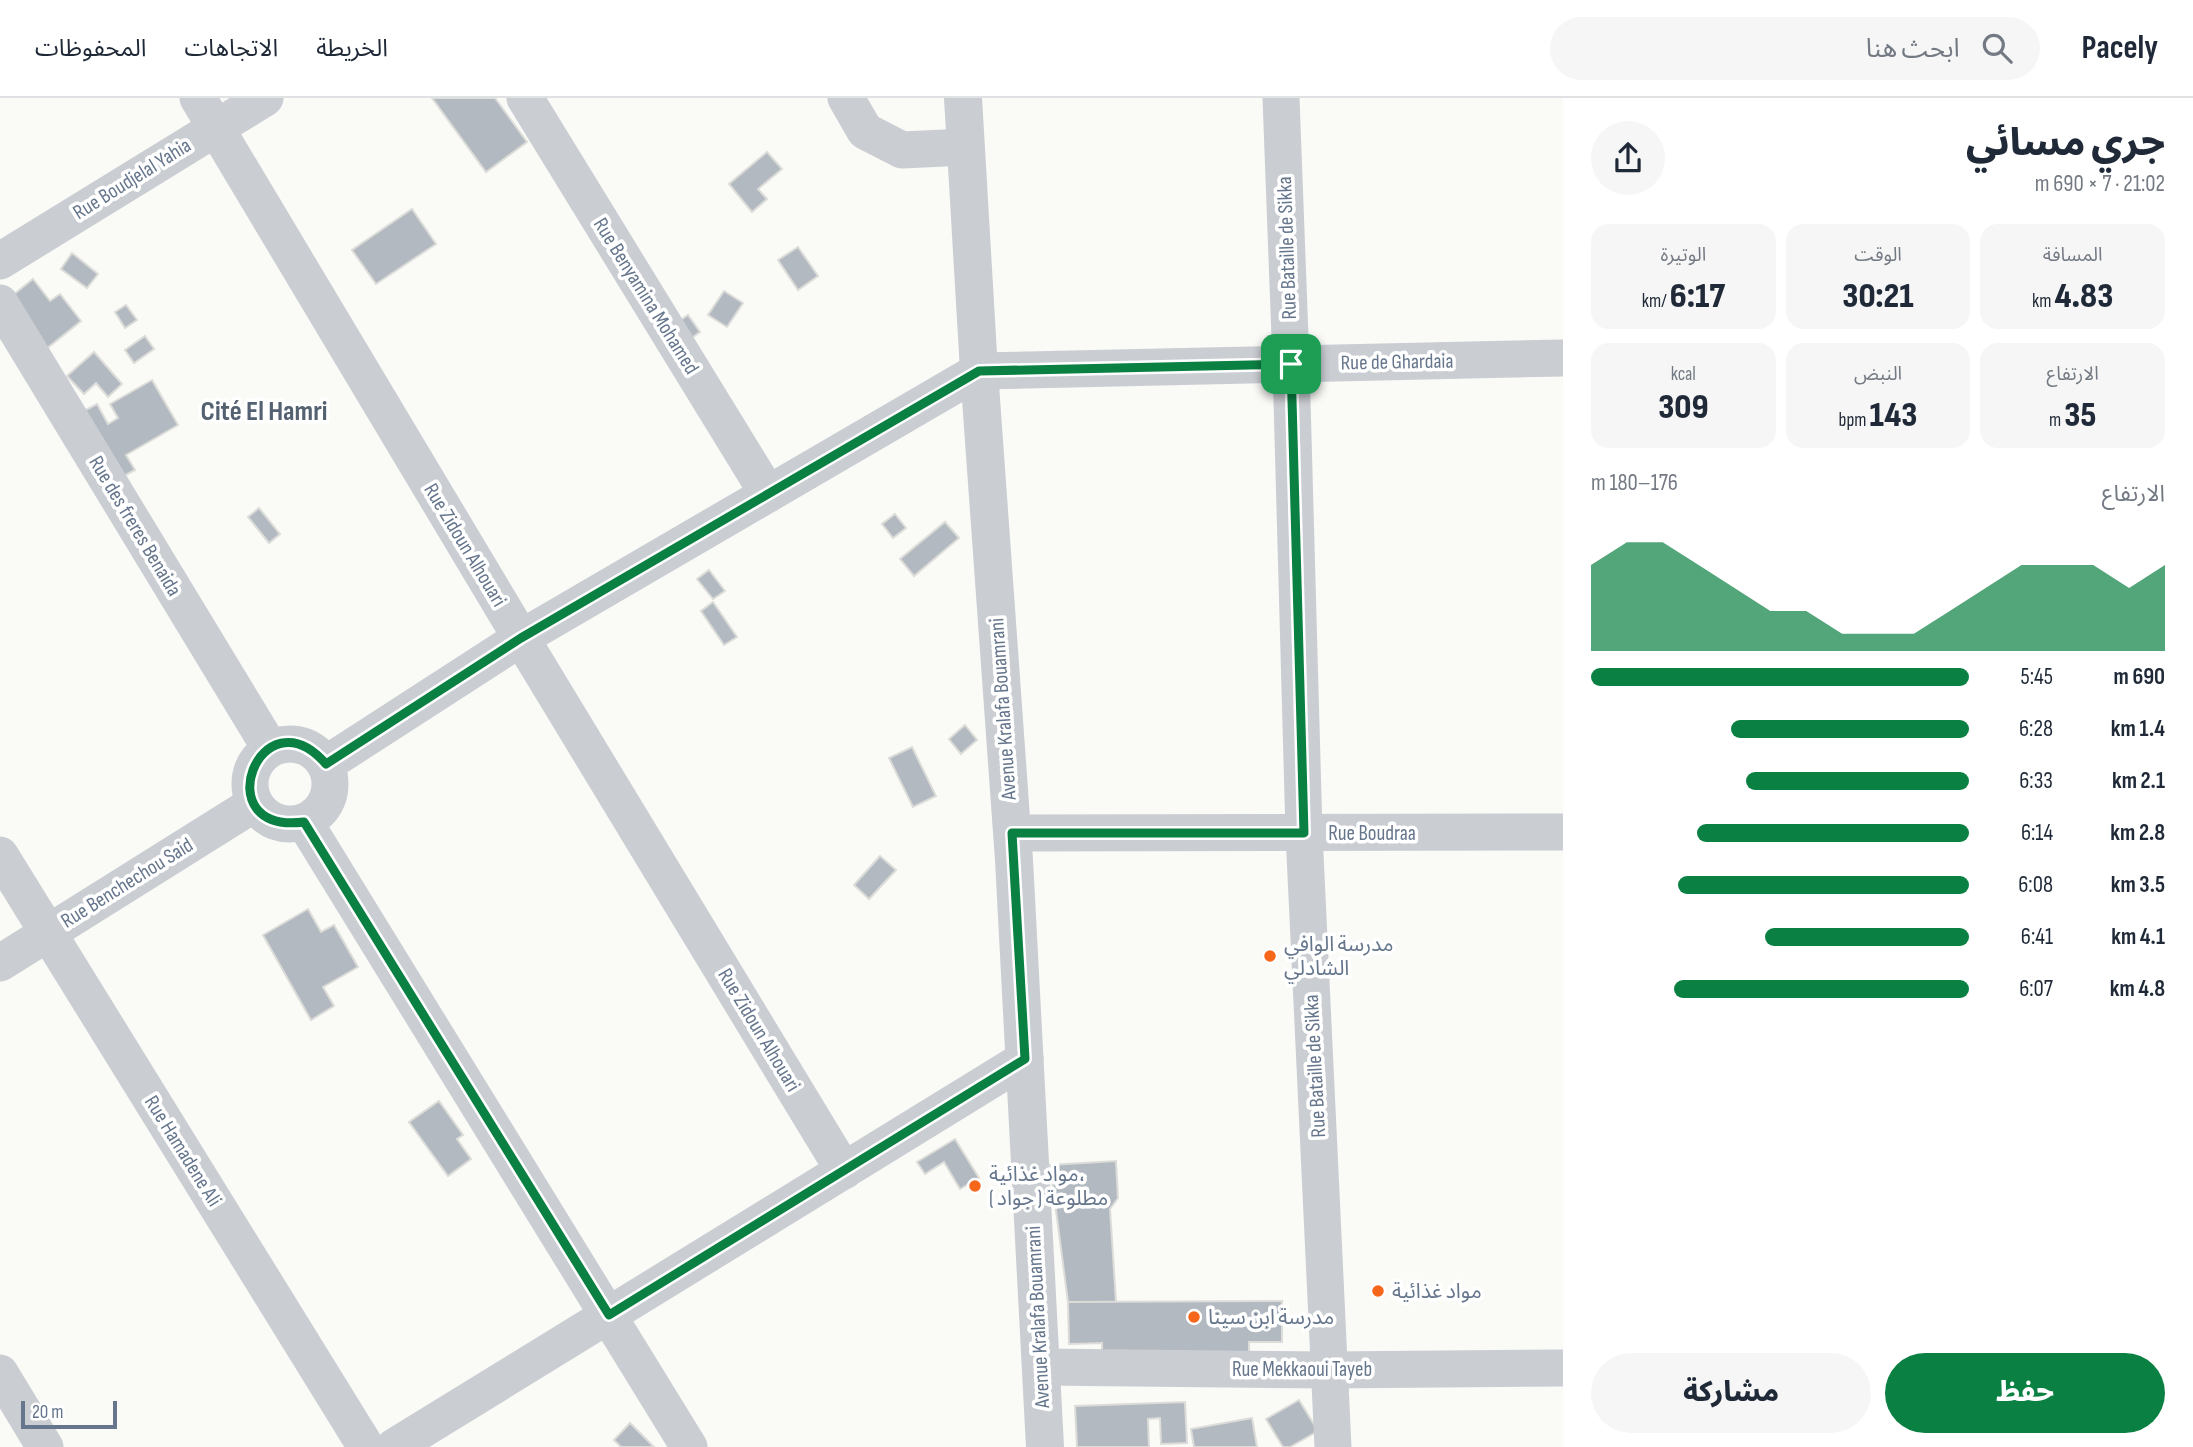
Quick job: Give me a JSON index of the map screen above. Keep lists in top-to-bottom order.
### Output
{
  "streets": {
    "street": [
      "Rue Boudjelal Yahia",
      "Rue Bataille de Sikka",
      "Rue Benyamina Mohamed",
      "Rue de Ghardaia",
      "Rue des freres Benaida",
      "Rue Zidoun Alhouari",
      "Avenue Kralafa Bouamrani",
      "Rue Boudraa",
      "Rue Benchechou Said",
      "Rue Hamadene Ali",
      "Rue Mekkaoui Tayeb"
    ]
  },
  "crossings": [
    ["Rue Boudjelal Yahia", "Rue Zidoun Alhouari"],
    ["Rue Bataille de Sikka", "Rue de Ghardaia"],
    ["Rue Bataille de Sikka", "Rue Boudraa"],
    ["Rue Bataille de Sikka", "Rue Mekkaoui Tayeb"],
    ["Rue de Ghardaia", "Avenue Kralafa Bouamrani"],
    ["Rue des freres Benaida", "Rue Benchechou Said"],
    ["Avenue Kralafa Bouamrani", "Rue Boudraa"],
    ["Avenue Kralafa Bouamrani", "Rue Mekkaoui Tayeb"],
    ["Rue Benchechou Said", "Rue Hamadene Ali"]
  ],
  "districts": ["Cité El Hamri"],
  "places": [
    "مدرسة الوافي الشادلي",
    "مواد غذائية، مطلوعة ( جواد )",
    "مواد غذائية",
    "مدرسة ابن سينا"
  ],
  "scale_bar": "20 m",
  "page": {
    "header": "Pacely",
    "search": "ابحث هنا",
    "nav": ["الخريطة", "الاتجاهات", "المحفوظات"],
    "heading": ["جري مسائي", "21:02 · 7 × 690 m"],
    "stats": [
      ["المسافة", "4.83 km"],
      ["الوقت", "30:21"],
      ["الوتيرة", "6:17 /km"],
      ["الارتفاع", "35 m"],
      ["النبض", "143 bpm"],
      ["kcal", "309"]
    ],
    "chart": ["الارتفاع", "176–180 m"],
    "list": [
      {
        "name": "690 m",
        "note": "5:45"
      },
      {
        "name": "1.4 km",
        "note": "6:28"
      },
      {
        "name": "2.1 km",
        "note": "6:33"
      },
      {
        "name": "2.8 km",
        "note": "6:14"
      },
      {
        "name": "3.5 km",
        "note": "6:08"
      },
      {
        "name": "4.1 km",
        "note": "6:41"
      },
      {
        "name": "4.8 km",
        "note": "6:07"
      }
    ],
    "buttons": ["حفظ", "مشاركة"],
    "scale": "20 m"
  }
}
